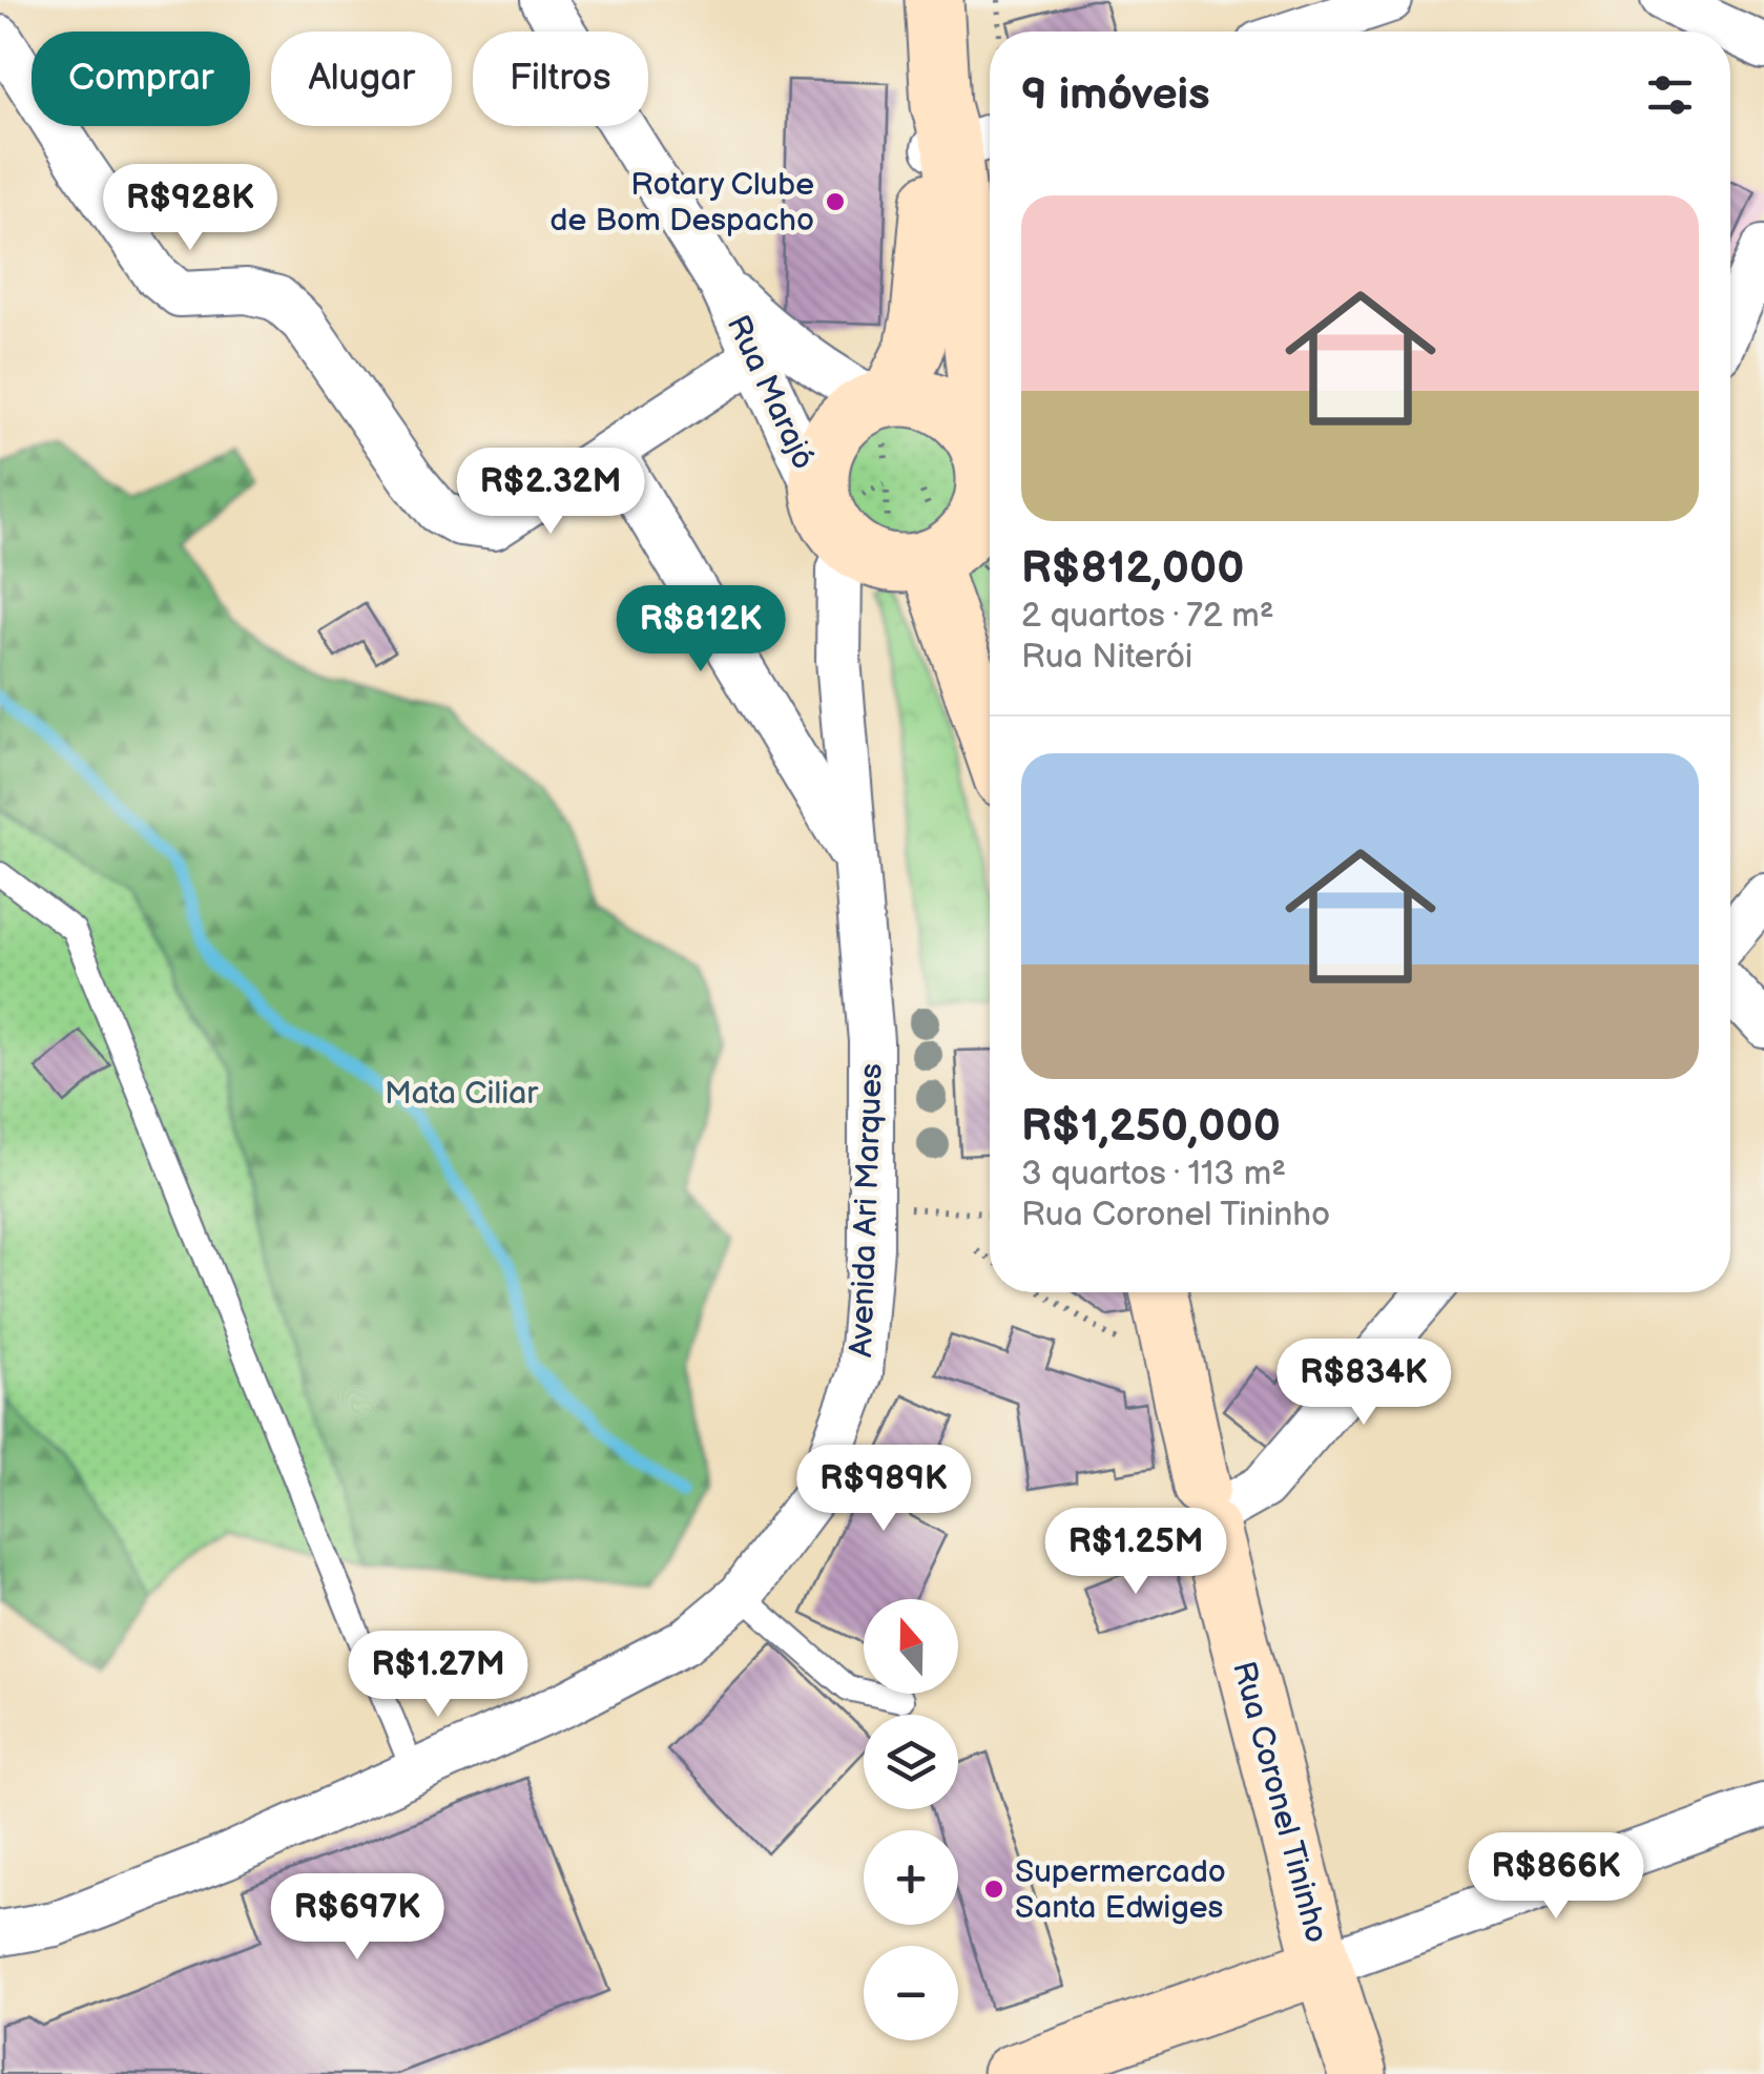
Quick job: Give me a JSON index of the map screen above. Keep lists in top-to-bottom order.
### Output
{
  "streets": {
    "main road": ["Rua Coronel Tininho"],
    "street": ["Rua Marajó", "Avenida Ari Marques"]
  },
  "crossings": [
    ["Rua Marajó", "Avenida Ari Marques"]
  ],
  "parks": ["Mata Ciliar"],
  "places": ["Rotary Clube de Bom Despacho", "Supermercado Santa Edwiges"],
  "north": "top",
  "page": {
    "chip": ["Comprar", "Alugar", "Filtros"],
    "heading": "9 imóveis",
    "list": [
      {
        "name": "R$812,000",
        "note": "2 quartos · 72 m² · Rua Niterói"
      },
      {
        "name": "R$1,250,000",
        "note": "3 quartos · 113 m² · Rua Coronel Tininho"
      }
    ],
    "price": [
      "R$928K",
      "R$2.32M",
      "R$812K",
      "R$834K",
      "R$989K",
      "R$1.25M",
      "R$1.27M",
      "R$866K",
      "R$697K"
    ],
    "map_buttons": ["+", "−"]
  }
}
